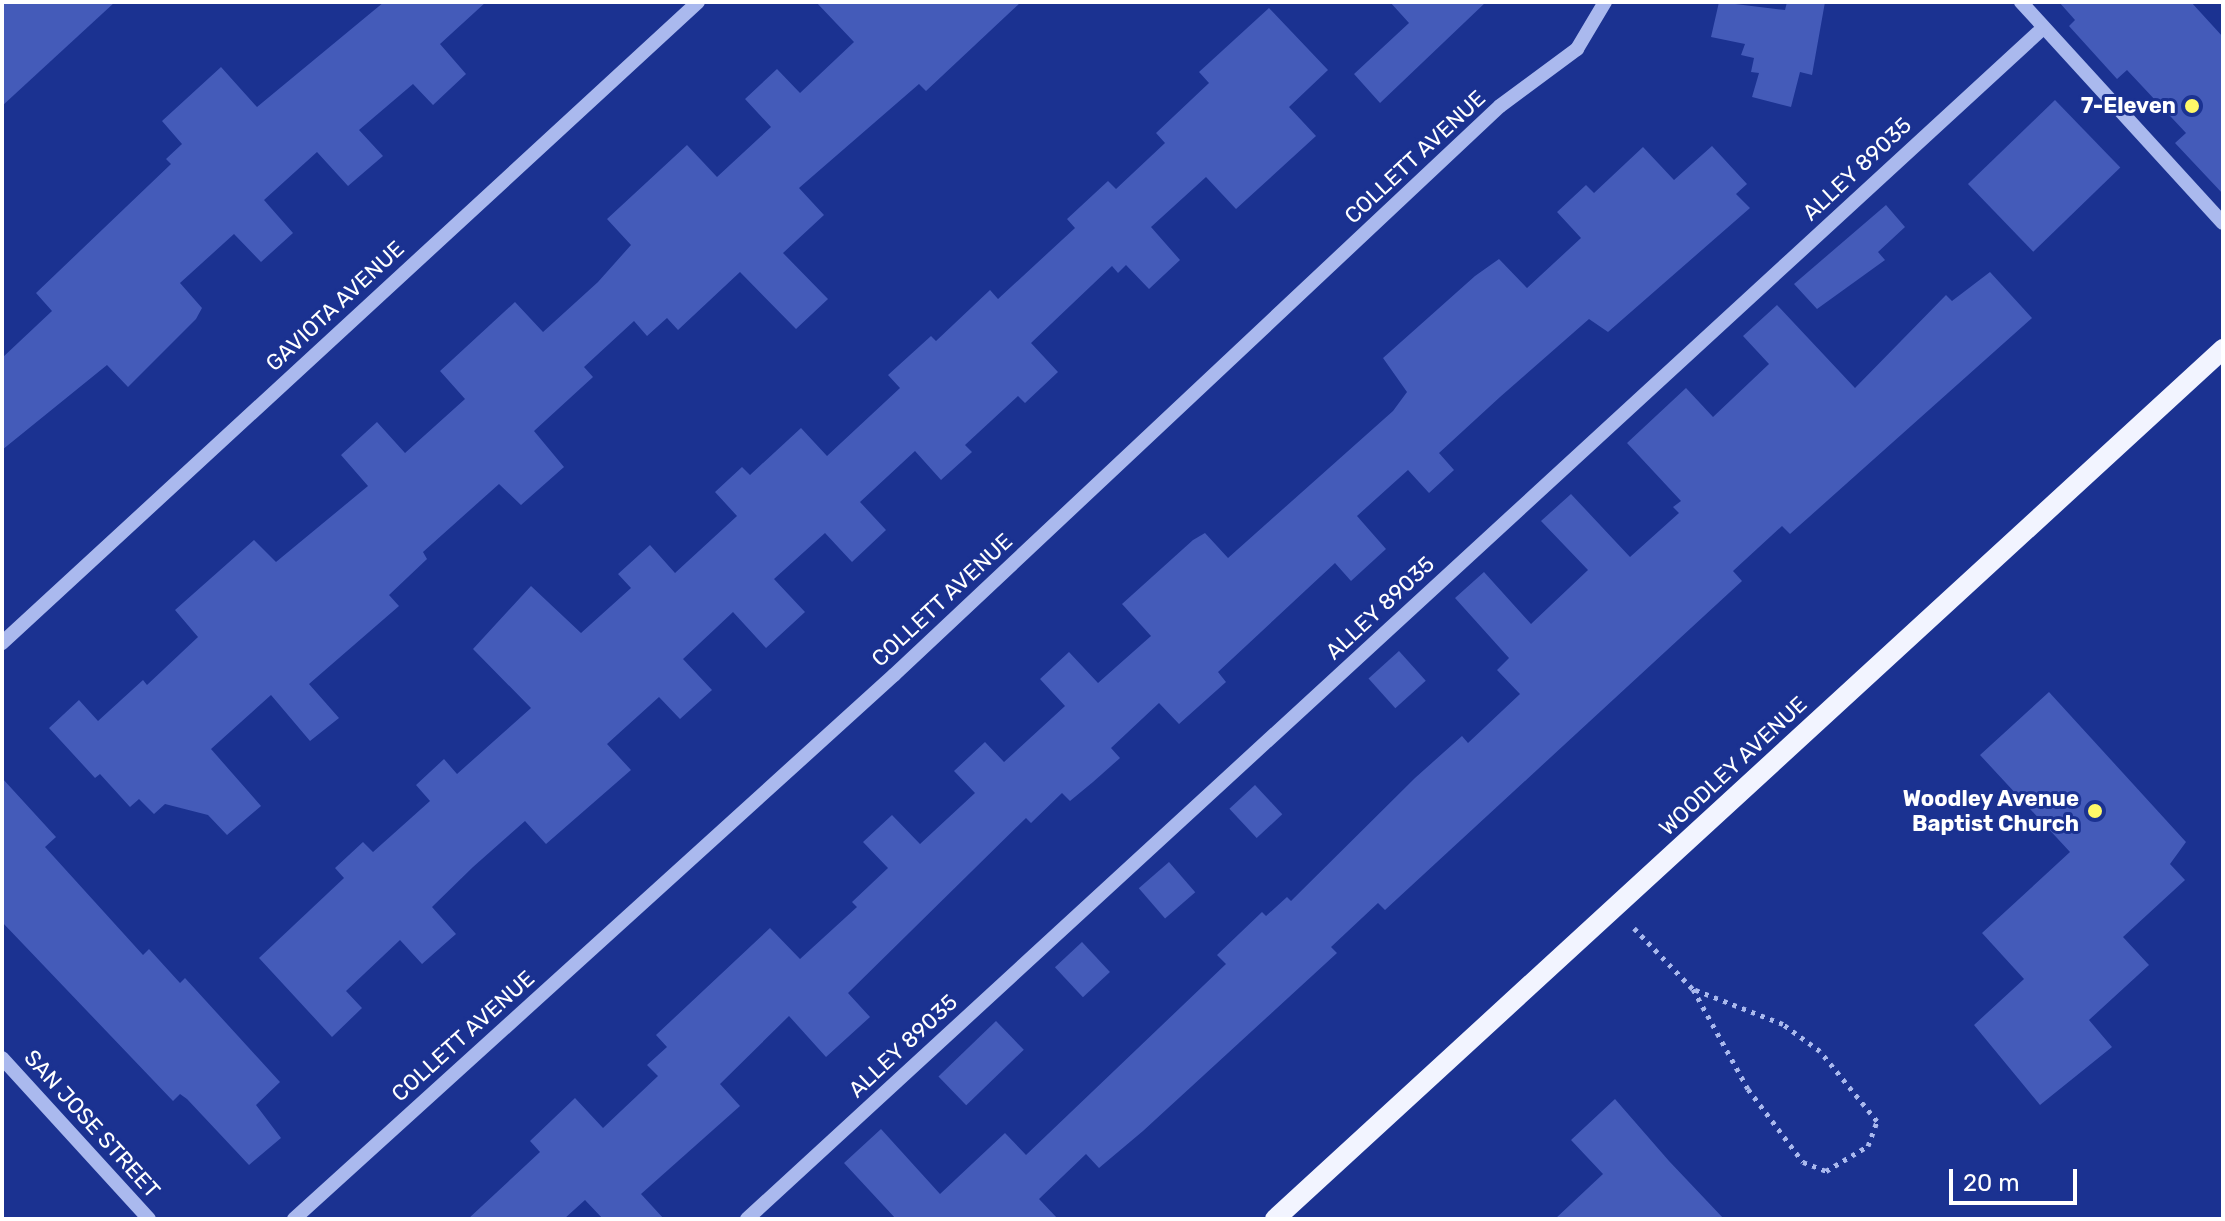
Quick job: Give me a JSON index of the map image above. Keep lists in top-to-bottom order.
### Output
{
  "streets": {
    "main road": ["WOODLEY AVENUE"],
    "street": [
      "COLLETT AVENUE",
      "ALLEY 89035",
      "GAVIOTA AVENUE",
      "SAN JOSE STREET"
    ]
  },
  "places": ["7-Eleven", "Woodley Avenue Baptist Church"],
  "scale_bar": "20 m"
}
